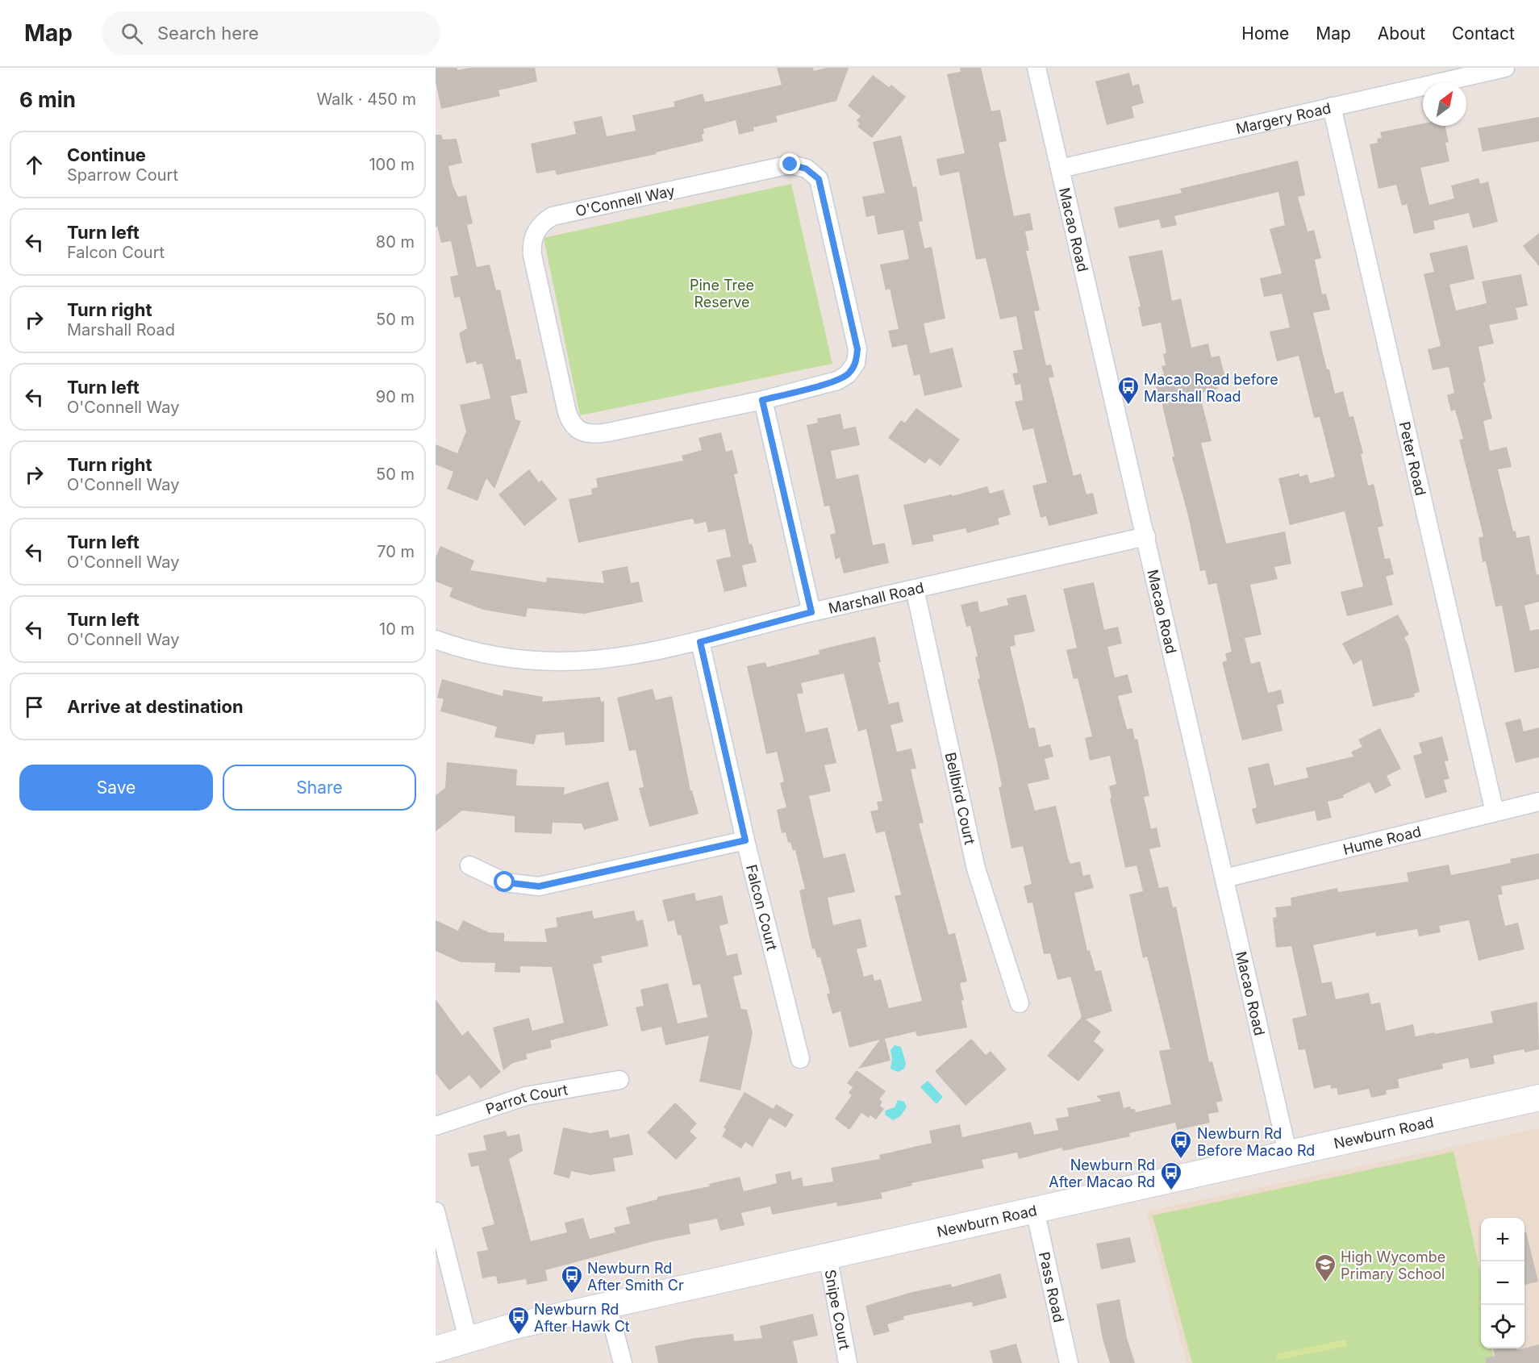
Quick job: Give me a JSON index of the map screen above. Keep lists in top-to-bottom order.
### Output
{
  "streets": {
    "street": [
      "Margery Road",
      "O'Connell Way",
      "Macao Road",
      "Peter Road",
      "Marshall Road",
      "Bellbird Court",
      "Hume Road",
      "Falcon Court",
      "Parrot Court",
      "Newburn Road",
      "Pass Road",
      "Snipe Court"
    ]
  },
  "crossings": [
    ["Margery Road", "Macao Road"],
    ["Margery Road", "Peter Road"],
    ["Macao Road", "Marshall Road"],
    ["Macao Road", "Hume Road"],
    ["Macao Road", "Newburn Road"],
    ["Peter Road", "Hume Road"],
    ["Marshall Road", "Bellbird Court"],
    ["Marshall Road", "Falcon Court"],
    ["Newburn Road", "Pass Road"],
    ["Newburn Road", "Snipe Court"]
  ],
  "parks": ["Pine Tree Reserve"],
  "places": {
    "bus stop": [
      "Macao Road before Marshall Road",
      "Newburn Rd Before Macao Rd",
      "Newburn Rd After Macao Rd",
      "Newburn Rd After Smith Cr",
      "Newburn Rd After Hawk Ct"
    ],
    "school or university": ["High Wycombe Primary School"]
  },
  "north": "top right",
  "page": {
    "header": "Map",
    "search": "Search here",
    "nav": [
      "Home",
      "Map",
      "About",
      "Contact"
    ],
    "heading": ["6 min", "Walk · 450 m"],
    "list": [
      ["Continue", "Sparrow Court", "100 m"],
      ["Turn left", "Falcon Court", "80 m"],
      ["Turn right", "Marshall Road", "50 m"],
      ["Turn left", "O'Connell Way", "90 m"],
      ["Turn right", "O'Connell Way", "50 m"],
      ["Turn left", "O'Connell Way", "70 m"],
      ["Turn left", "O'Connell Way", "10 m"],
      "Arrive at destination"
    ],
    "buttons": ["Save", "Share"],
    "map_buttons": ["+", "−"]
  }
}
